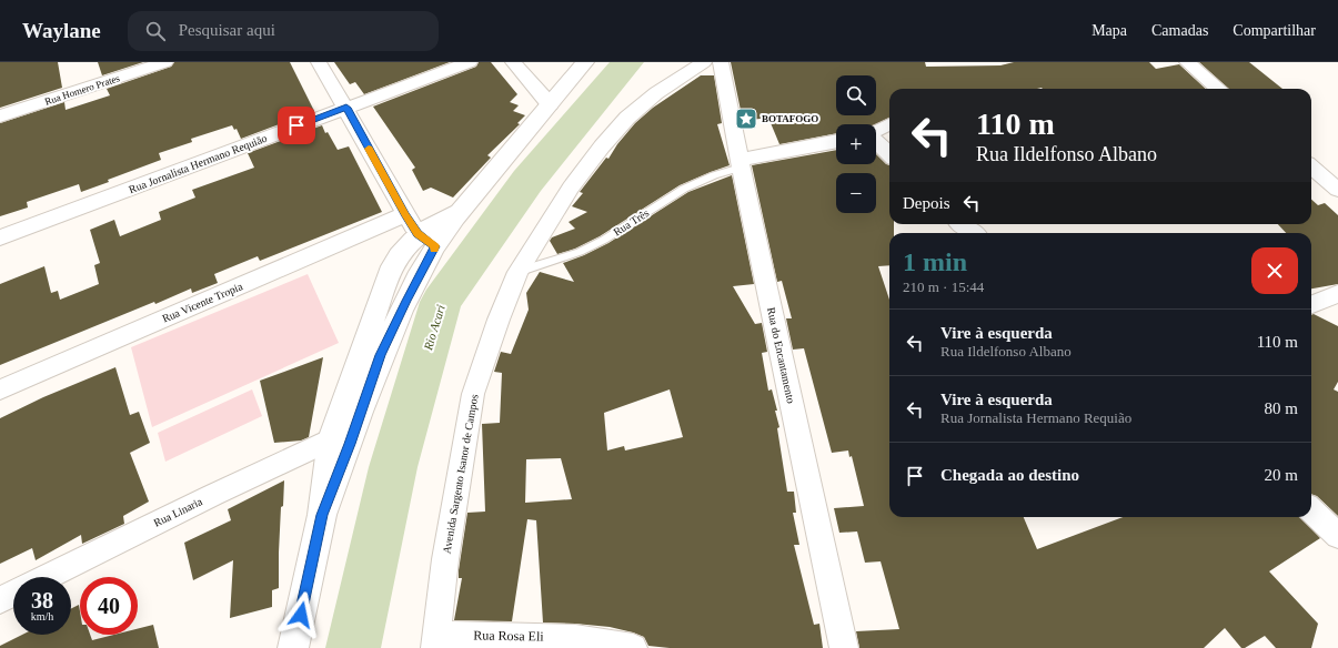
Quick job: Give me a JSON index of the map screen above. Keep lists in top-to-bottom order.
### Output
{
  "streets": {
    "street": [
      "Rua Homero Prates",
      "Rua Jornalista Hermano Requião",
      "Rua Vicente Tropia",
      "Rua do Encantamento",
      "Avenida Sargento Isanor de Campos",
      "Rua Linaria",
      "Rua Rosa Eli"
    ],
    "lane": ["Rua Três"]
  },
  "crossings": [
    ["Rua Três", "Rua do Encantamento"],
    ["Rua Três", "Avenida Sargento Isanor de Campos"],
    ["Avenida Sargento Isanor de Campos", "Rua Rosa Eli"]
  ],
  "water": ["Rio Acari"],
  "places": {
    "place": ["BOTAFOGO"]
  },
  "page": {
    "header": "Waylane",
    "search": "Pesquisar aqui",
    "nav": ["Mapa", "Camadas", "Compartilhar"],
    "map_buttons": ["+", "−"],
    "turn": ["110 m", "Rua Ildelfonso Albano"],
    "then": "Depois",
    "heading": ["1 min", "210 m · 15:44"],
    "list": [
      {
        "name": "Vire à esquerda",
        "note": "Rua Ildelfonso Albano",
        "value": "110 m"
      },
      {
        "name": "Vire à esquerda",
        "note": "Rua Jornalista Hermano Requião",
        "value": "80 m"
      },
      {
        "name": "Chegada ao destino",
        "value": "20 m"
      }
    ],
    "speed": "38 km/h",
    "limit": "40"
  }
}
